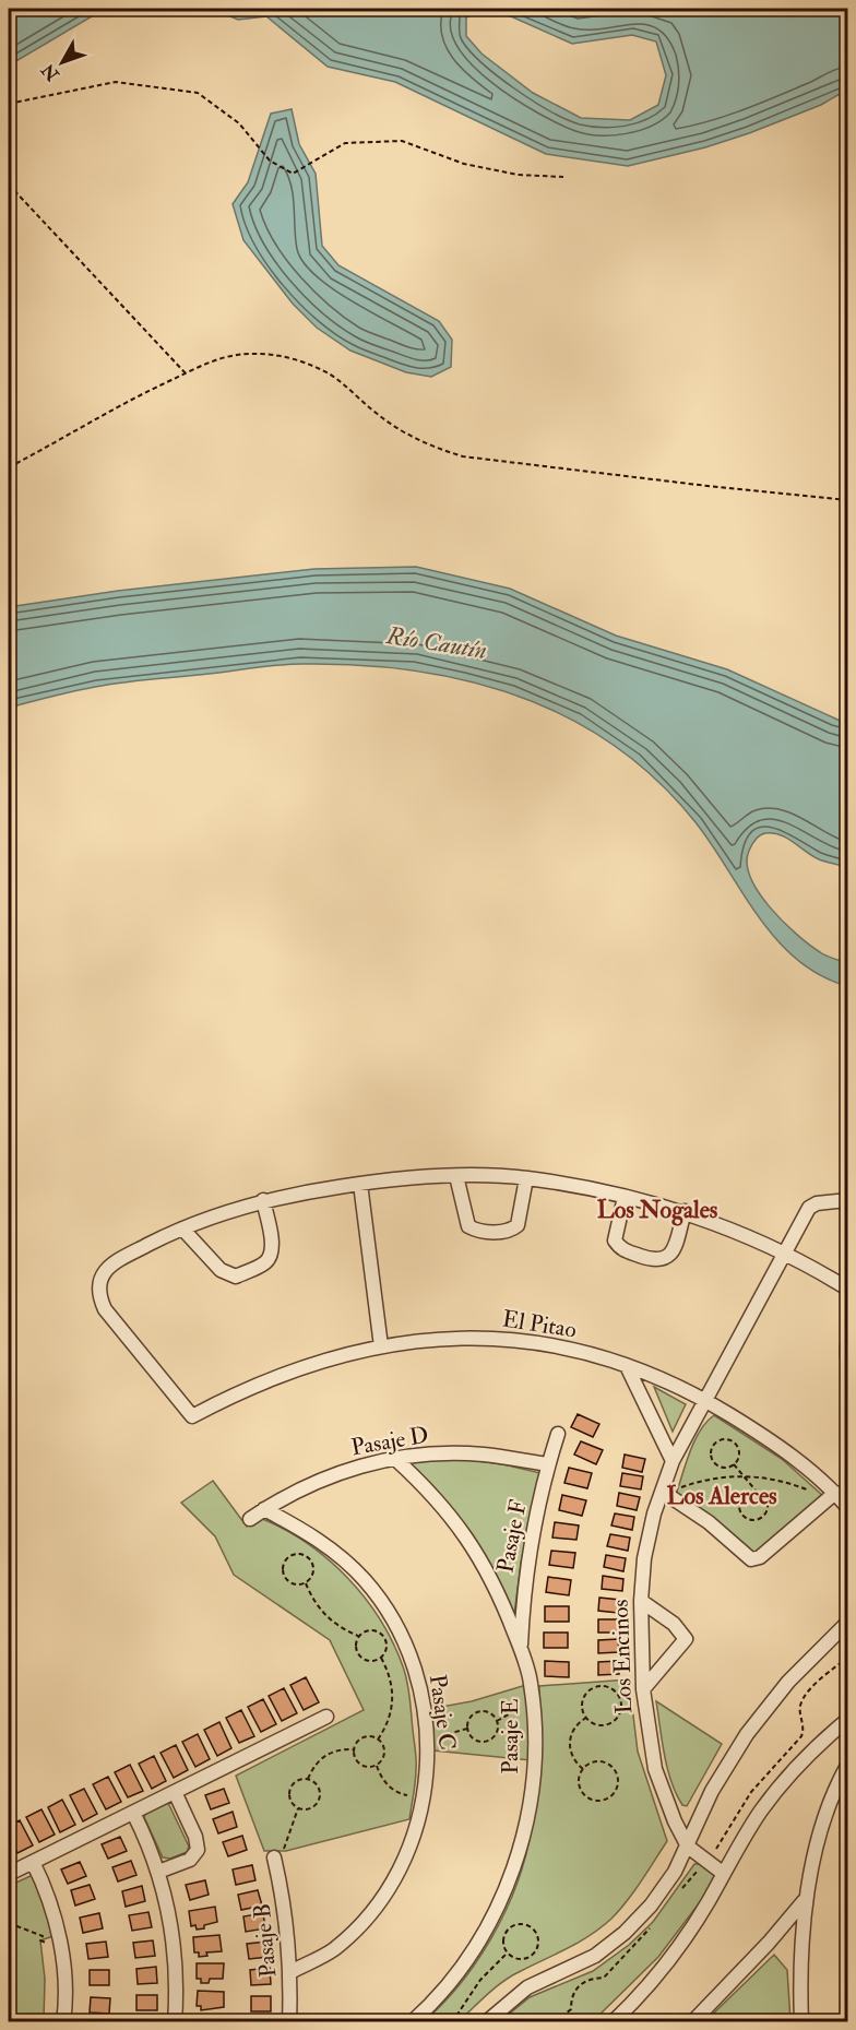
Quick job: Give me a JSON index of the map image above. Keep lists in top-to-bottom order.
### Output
{
  "streets": {
    "street": [
      "El Pitao",
      "Pasaje D",
      "Pasaje F",
      "Los Encinos",
      "Pasaje C",
      "Pasaje E",
      "Pasaje B"
    ]
  },
  "crossings": [
    ["El Pitao", "Los Encinos"],
    ["Pasaje D", "Pasaje F"],
    ["Pasaje D", "Pasaje C"],
    ["Pasaje D", "Pasaje E"],
    ["Pasaje F", "Pasaje E"],
    ["Pasaje C", "Pasaje B"]
  ],
  "districts": ["Los Nogales", "Los Alerces"],
  "water": ["Río Cautín"],
  "north": "bottom left"
}
